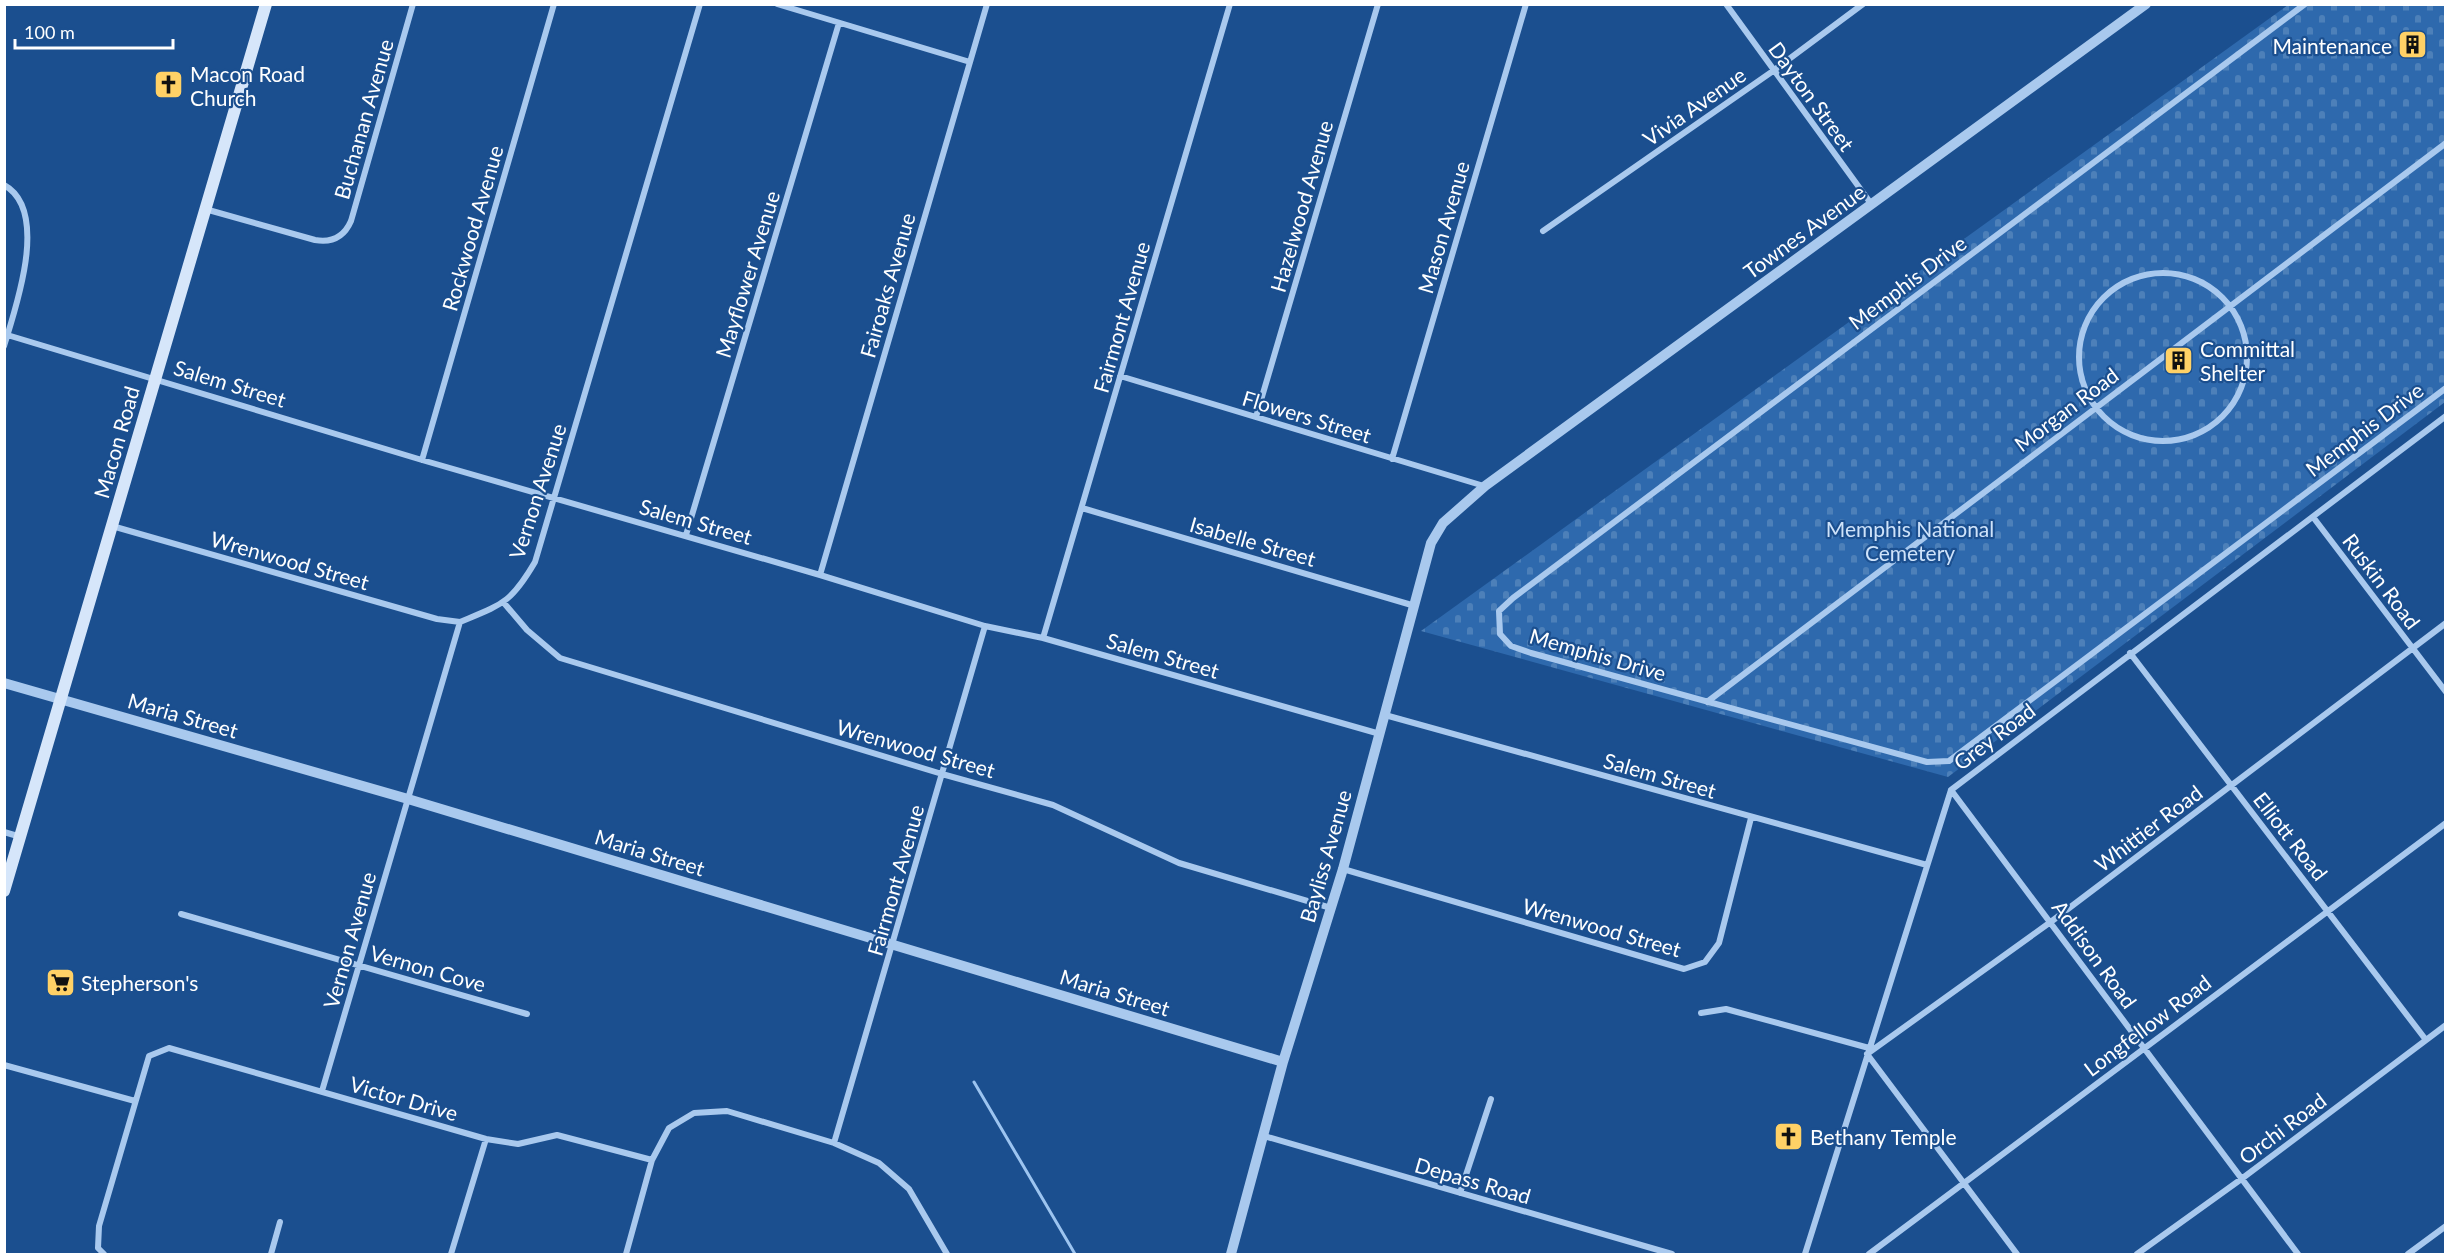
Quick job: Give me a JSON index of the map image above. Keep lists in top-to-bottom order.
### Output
{
  "streets": {
    "main road": ["Macon Road"],
    "street": [
      "Dayton Street",
      "Vivia Avenue",
      "Buchanan Avenue",
      "Hazelwood Avenue",
      "Mason Avenue",
      "Rockwood Avenue",
      "Townes Avenue",
      "Mayflower Avenue",
      "Memphis Drive",
      "Fairoaks Avenue",
      "Fairmont Avenue",
      "Salem Street",
      "Morgan Road",
      "Flowers Street",
      "Vernon Avenue",
      "Isabelle Street",
      "Wrenwood Street",
      "Ruskin Road",
      "Maria Street",
      "Grey Road",
      "Whittier Road",
      "Elliott Road",
      "Bayliss Avenue",
      "Addison Road",
      "Vernon Cove",
      "Longfellow Road",
      "Victor Drive",
      "Orchi Road",
      "Depass Road"
    ]
  },
  "crossings": [
    ["Dayton Street", "Vivia Avenue"],
    ["Dayton Street", "Townes Avenue"],
    ["Buchanan Avenue", "Macon Road"],
    ["Hazelwood Avenue", "Flowers Street"],
    ["Mason Avenue", "Flowers Street"],
    ["Rockwood Avenue", "Salem Street"],
    ["Townes Avenue", "Flowers Street"],
    ["Townes Avenue", "Bayliss Avenue"],
    ["Mayflower Avenue", "Salem Street"],
    ["Memphis Drive", "Morgan Road"],
    ["Fairoaks Avenue", "Salem Street"],
    ["Fairmont Avenue", "Salem Street"],
    ["Fairmont Avenue", "Flowers Street"],
    ["Fairmont Avenue", "Isabelle Street"],
    ["Fairmont Avenue", "Wrenwood Street"],
    ["Fairmont Avenue", "Maria Street"],
    ["Salem Street", "Macon Road"],
    ["Salem Street", "Vernon Avenue"],
    ["Salem Street", "Wrenwood Street"],
    ["Salem Street", "Grey Road"],
    ["Salem Street", "Bayliss Avenue"],
    ["Flowers Street", "Bayliss Avenue"],
    ["Macon Road", "Wrenwood Street"],
    ["Macon Road", "Maria Street"],
    ["Vernon Avenue", "Wrenwood Street"],
    ["Vernon Avenue", "Maria Street"],
    ["Vernon Avenue", "Vernon Cove"],
    ["Vernon Avenue", "Victor Drive"],
    ["Isabelle Street", "Bayliss Avenue"],
    ["Wrenwood Street", "Bayliss Avenue"],
    ["Ruskin Road", "Grey Road"],
    ["Ruskin Road", "Whittier Road"],
    ["Maria Street", "Bayliss Avenue"],
    ["Grey Road", "Whittier Road"],
    ["Grey Road", "Elliott Road"],
    ["Grey Road", "Addison Road"],
    ["Whittier Road", "Elliott Road"],
    ["Whittier Road", "Addison Road"],
    ["Elliott Road", "Longfellow Road"],
    ["Elliott Road", "Orchi Road"],
    ["Bayliss Avenue", "Depass Road"],
    ["Addison Road", "Longfellow Road"],
    ["Addison Road", "Orchi Road"]
  ],
  "parks": ["Memphis National Cemetery"],
  "places": {
    "building": ["Maintenance", "Committal Shelter"],
    "church": ["Macon Road Church", "Bethany Temple"],
    "supermarket": ["Stepherson's"]
  },
  "scale_bar": "100 m"
}
